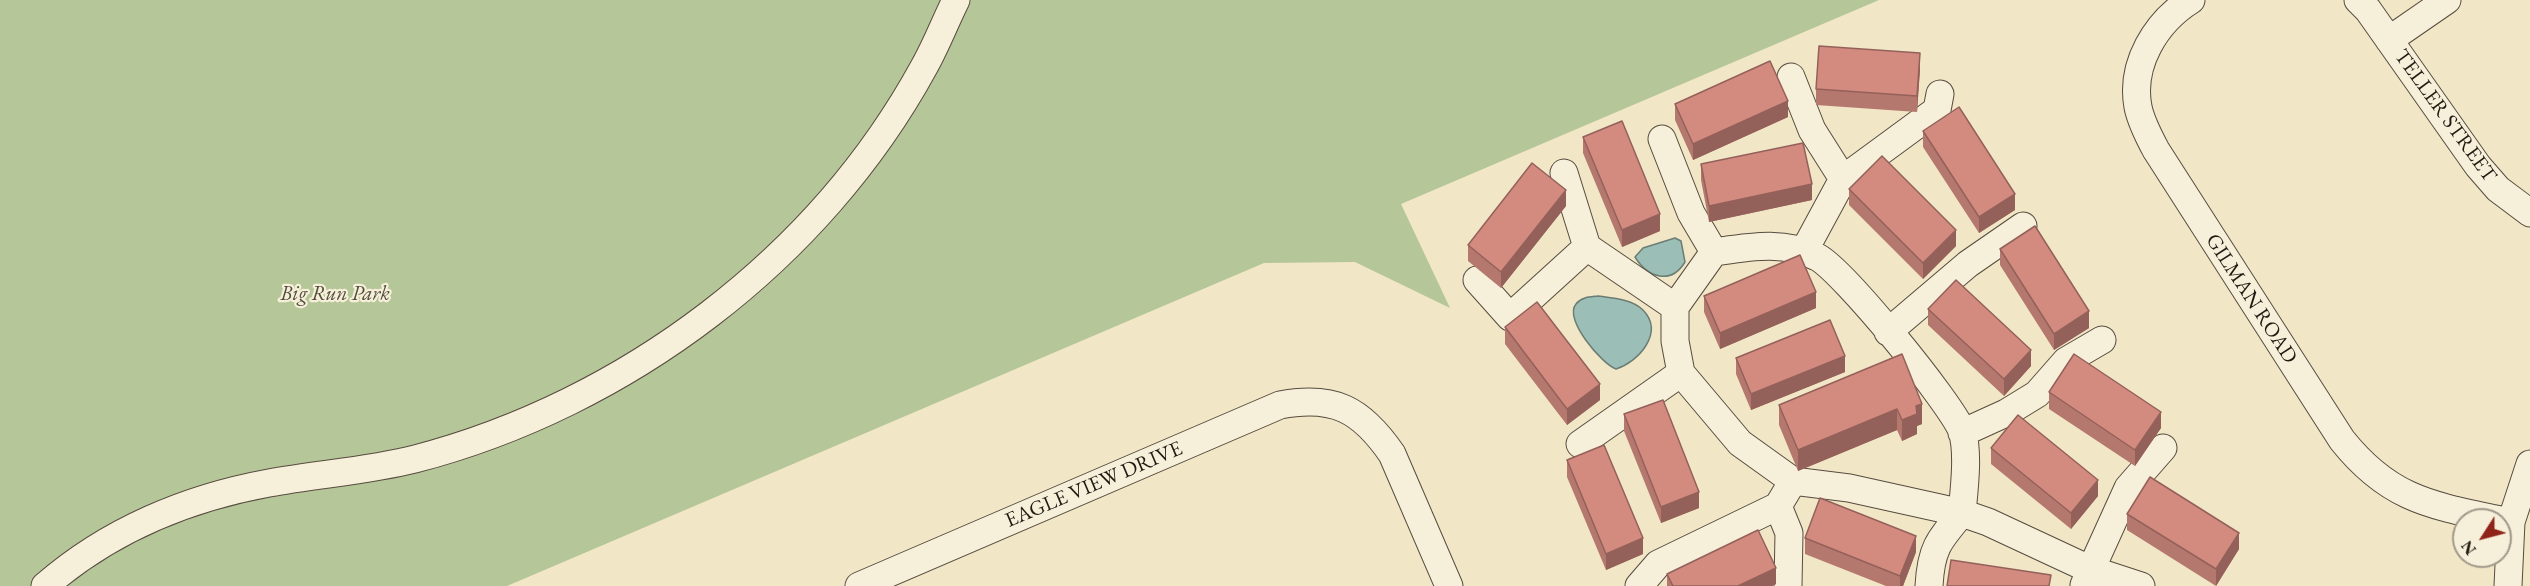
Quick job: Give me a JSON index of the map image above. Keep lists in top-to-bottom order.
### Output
{
  "streets": {
    "street": ["TELLER STREET", "GILMAN ROAD", "EAGLE VIEW DRIVE"]
  },
  "parks": ["Big Run Park"],
  "north": "bottom left"
}
